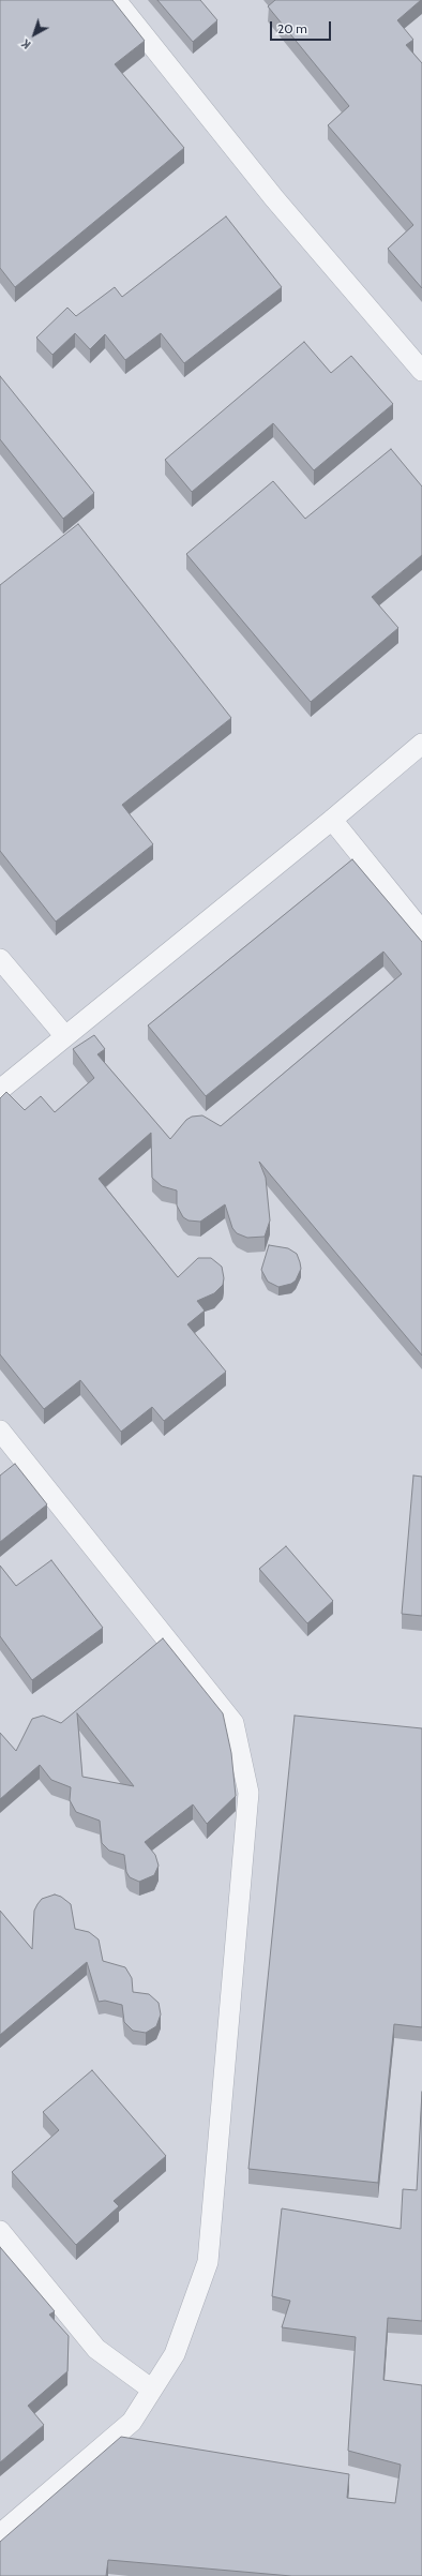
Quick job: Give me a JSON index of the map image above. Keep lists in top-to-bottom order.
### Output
{
  "scale_bar": "20 m",
  "north": "bottom left"
}
